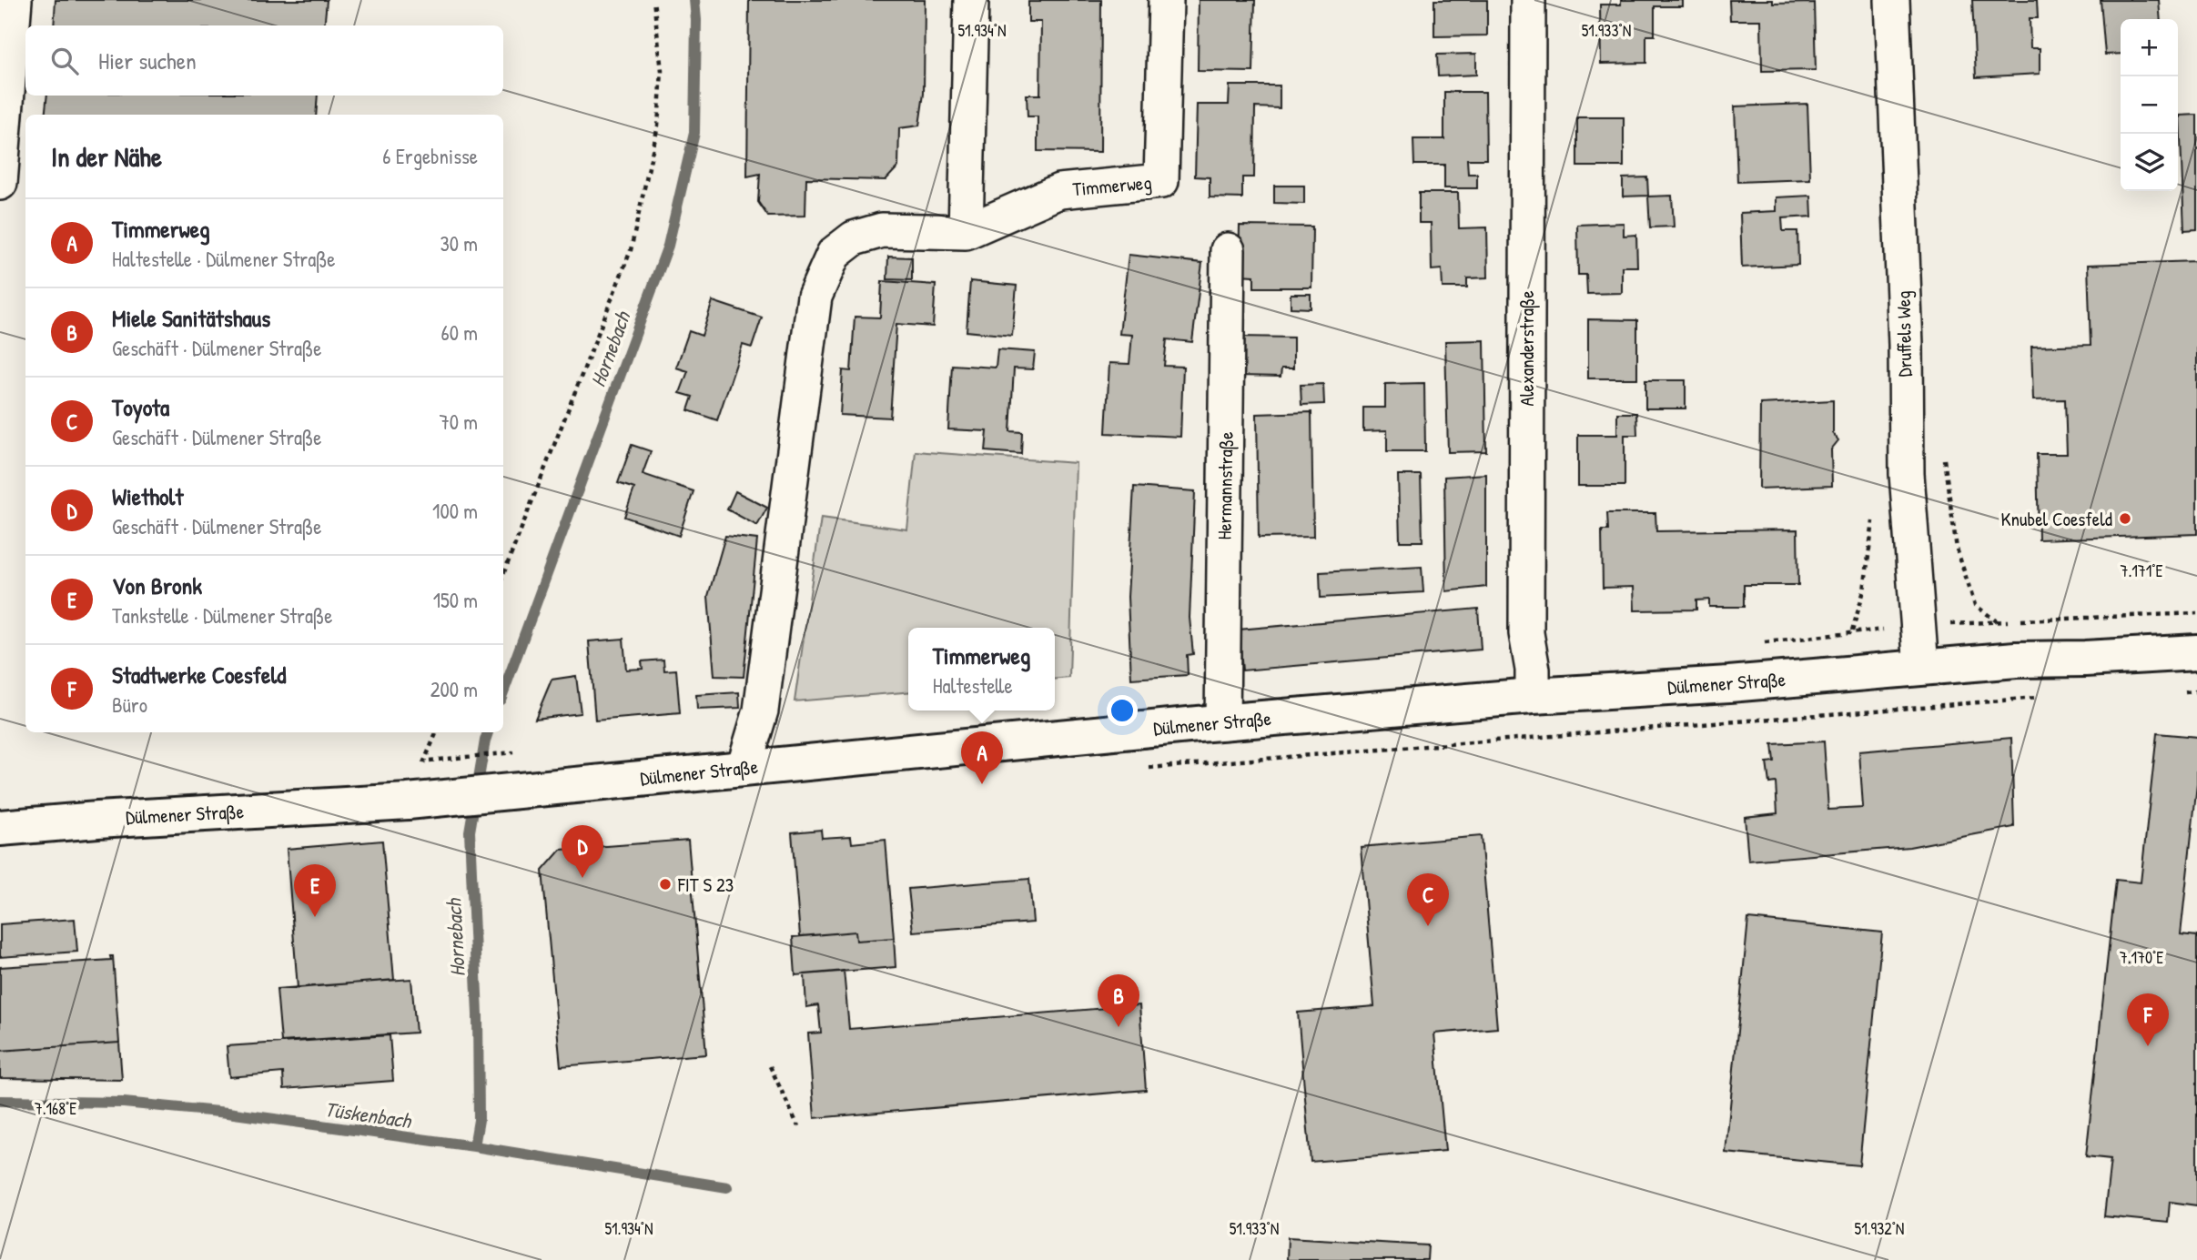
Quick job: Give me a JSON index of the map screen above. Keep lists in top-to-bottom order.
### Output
{
  "streets": {
    "street": [
      "Timmerweg",
      "Druffels Weg",
      "Alexanderstraße",
      "Hermannstraße",
      "Dülmener Straße"
    ]
  },
  "crossings": [
    ["Timmerweg", "Dülmener Straße"],
    ["Druffels Weg", "Dülmener Straße"],
    ["Alexanderstraße", "Dülmener Straße"],
    ["Hermannstraße", "Dülmener Straße"]
  ],
  "water": ["Hornebach", "Tüskenbach"],
  "places": ["Knubel Coesfeld", "FIT S 23"],
  "page": {
    "map_buttons": ["+", "−"],
    "search": "Hier suchen",
    "heading": ["In der Nähe", "6 Ergebnisse"],
    "list": [
      {
        "mark": "A",
        "name": "Timmerweg",
        "note": "Haltestelle · Dülmener Straße",
        "value": "30 m"
      },
      {
        "mark": "B",
        "name": "Miele Sanitätshaus",
        "note": "Geschäft · Dülmener Straße",
        "value": "60 m"
      },
      {
        "mark": "C",
        "name": "Toyota",
        "note": "Geschäft · Dülmener Straße",
        "value": "70 m"
      },
      {
        "mark": "D",
        "name": "Wietholt",
        "note": "Geschäft · Dülmener Straße",
        "value": "100 m"
      },
      {
        "mark": "E",
        "name": "Von Bronk",
        "note": "Tankstelle · Dülmener Straße",
        "value": "150 m"
      },
      {
        "mark": "F",
        "name": "Stadtwerke Coesfeld",
        "note": "Büro",
        "value": "200 m"
      }
    ],
    "popup": ["Timmerweg", "Haltestelle"],
    "pins": [
      "A",
      "D",
      "E",
      "C",
      "B",
      "F"
    ]
  },
  "coordinates": [
    "51.934°N",
    "51.933°N",
    "7.171°E",
    "7.170°E",
    "7.168°E",
    "51.932°N"
  ]
}
